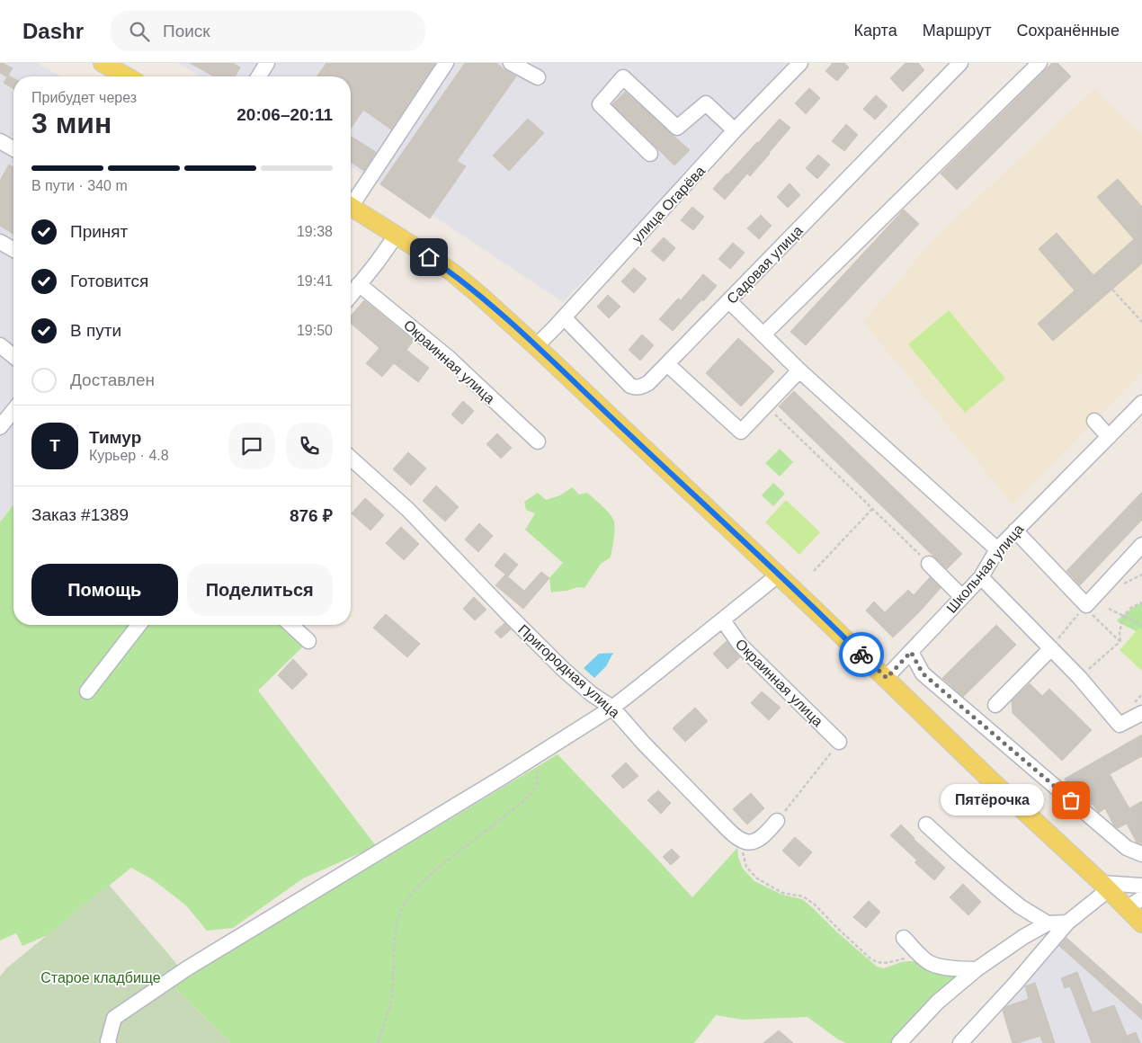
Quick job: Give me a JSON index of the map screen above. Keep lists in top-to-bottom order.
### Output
{
  "streets": {
    "street": [
      "улица Огарёва",
      "Садовая улица",
      "Окраинная улица",
      "Школьная улица",
      "Пригородная улица"
    ]
  },
  "crossings": [
    ["улица Огарёва", "Садовая улица"]
  ],
  "parks": ["Старое кладбище"],
  "places": ["Пятёрочка"],
  "page": {
    "header": "Dashr",
    "search": "Поиск",
    "nav": ["Карта", "Маршрут", "Сохранённые"],
    "heading": ["3 мин", "Прибудет через", "20:06–20:11"],
    "panel": [
      "Тимур",
      "Курьер · 4.8",
      "Заказ #1389",
      "876 ₽"
    ],
    "bar": "В пути · 340 m",
    "list": [
      ["Принят", "19:38"],
      ["Готовится", "19:41"],
      ["В пути", "19:50"],
      "Доставлен"
    ],
    "round": "Т",
    "buttons": ["Помощь", "Поделиться"],
    "bubble": "Пятёрочка"
  }
}
